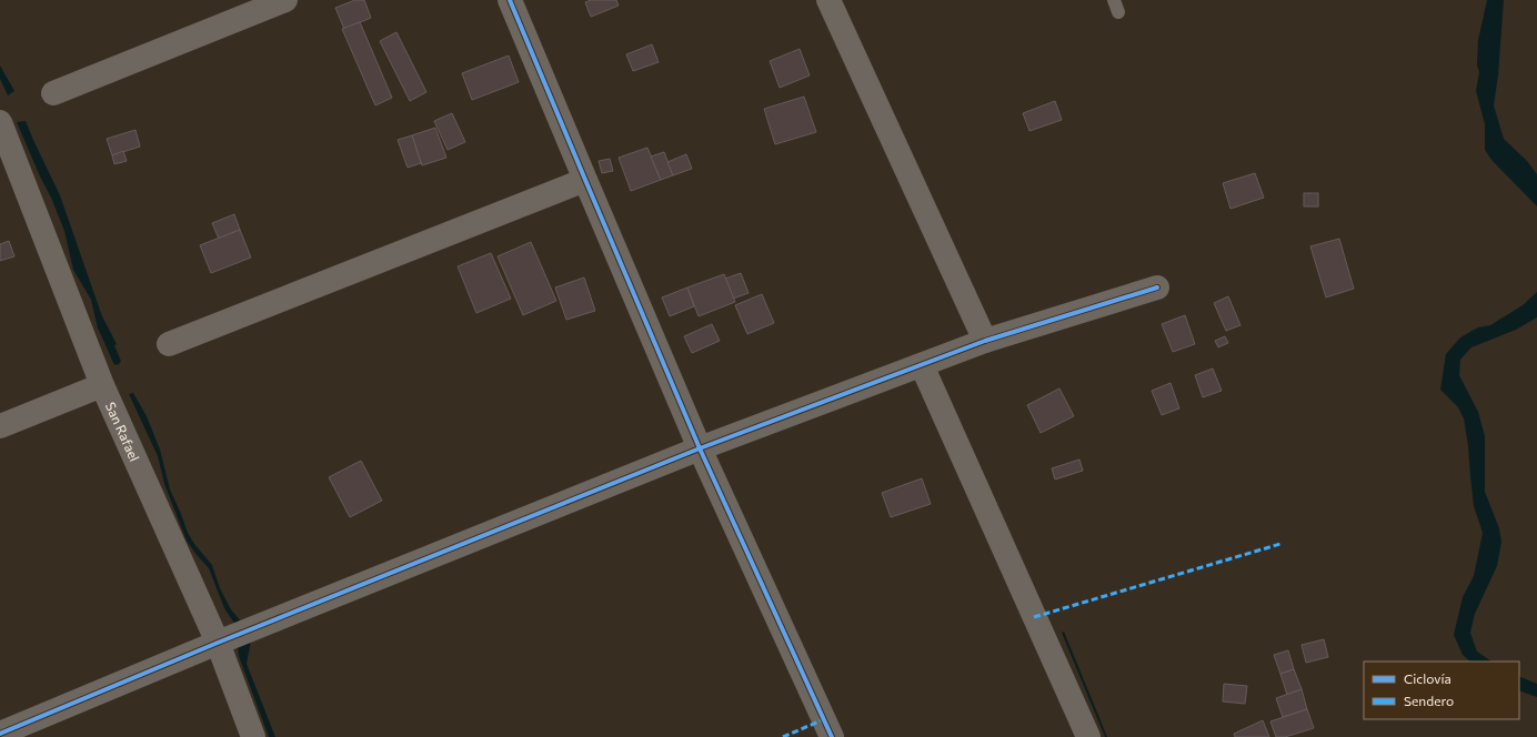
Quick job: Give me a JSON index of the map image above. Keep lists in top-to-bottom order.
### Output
{
  "streets": {
    "street": ["San Rafael"]
  },
  "legend": ["Ciclovía", "Sendero"]
}
